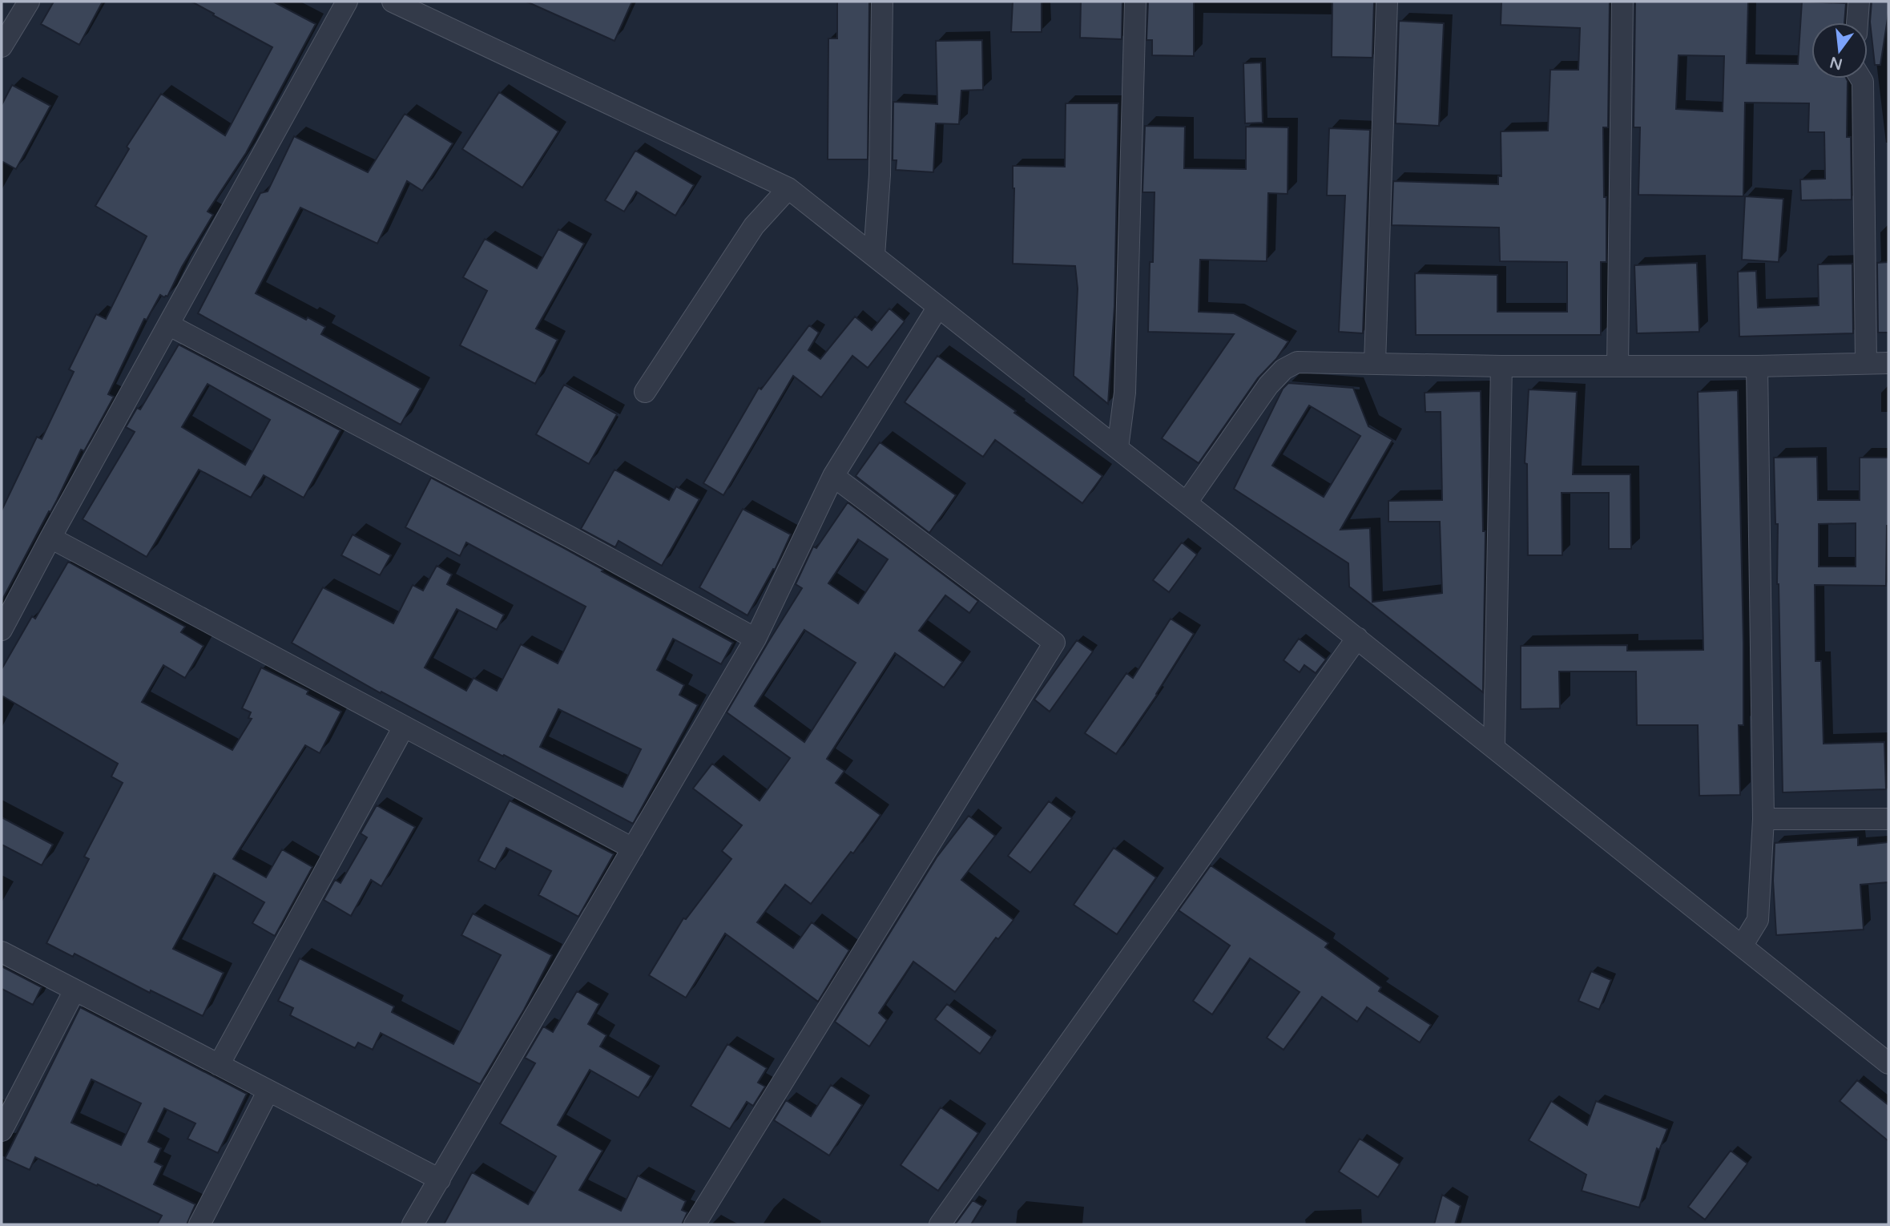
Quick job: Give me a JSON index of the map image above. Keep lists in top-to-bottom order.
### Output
{
  "north": "bottom"
}
